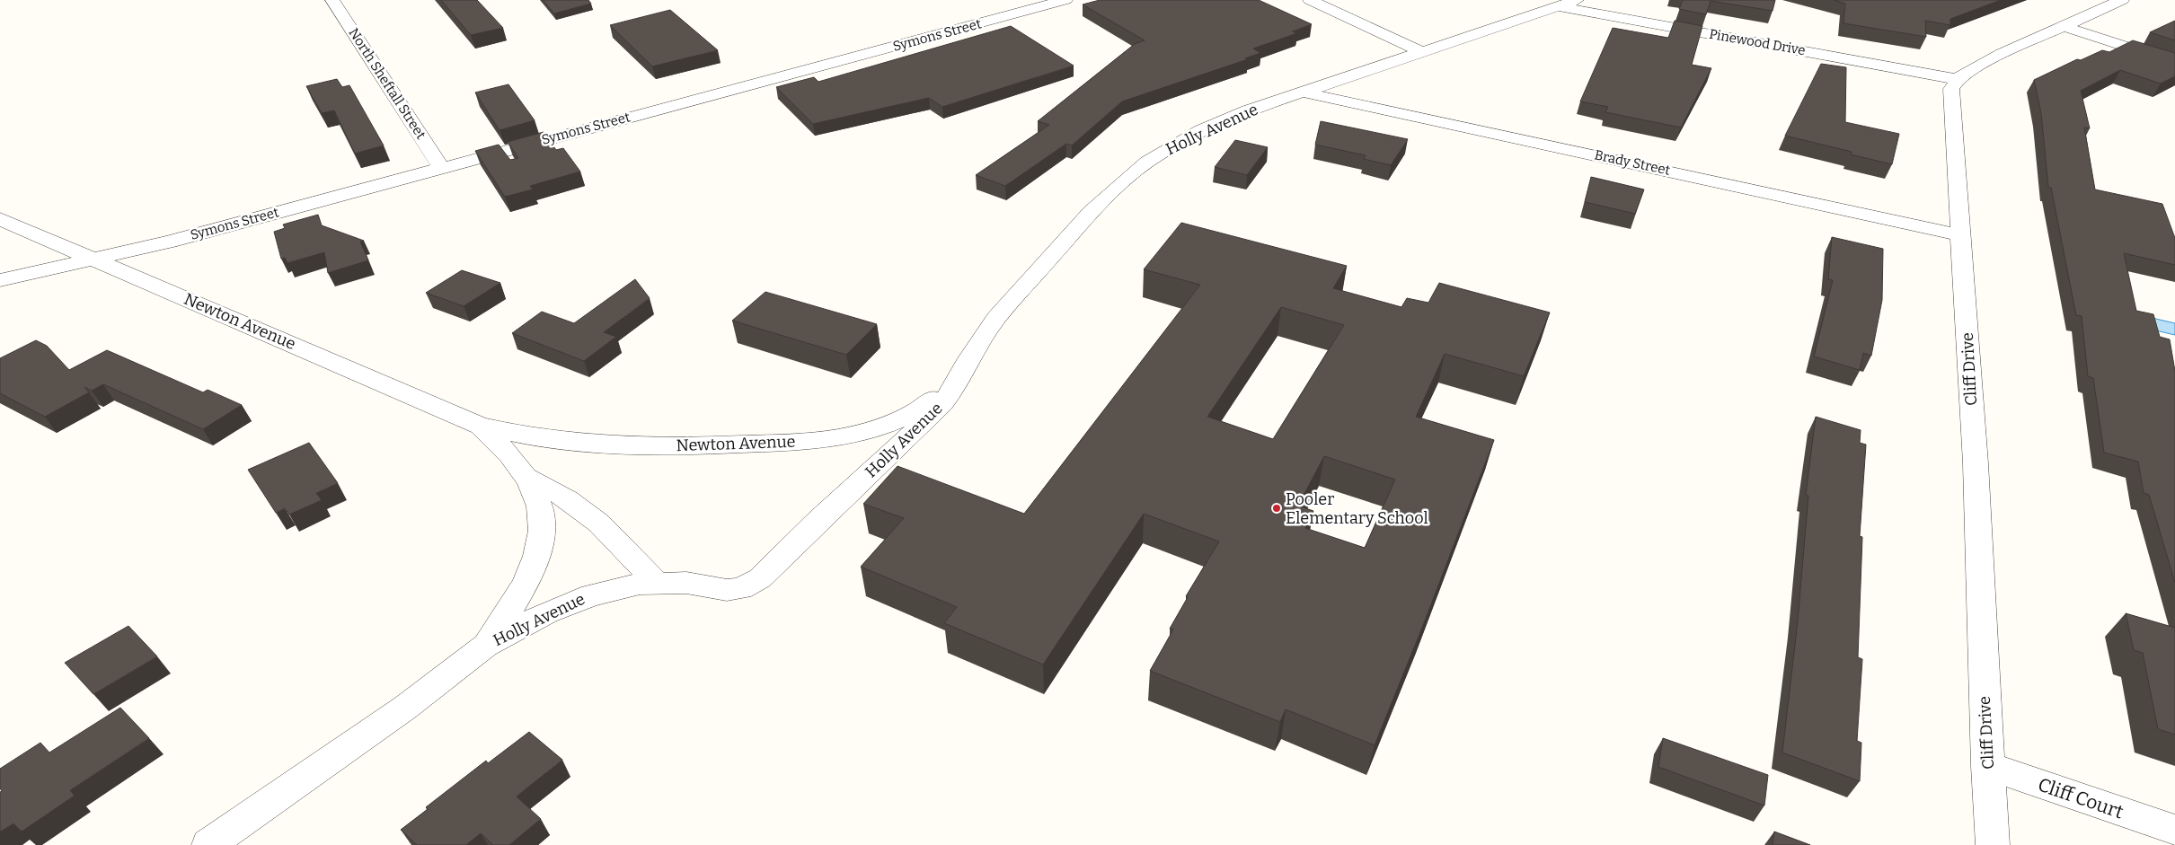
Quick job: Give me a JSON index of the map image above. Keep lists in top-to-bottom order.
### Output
{
  "streets": {
    "street": [
      "Symons Street",
      "Pinewood Drive",
      "North Sheftall Street",
      "Holly Avenue",
      "Brady Street",
      "Newton Avenue",
      "Cliff Drive",
      "Cliff Court"
    ]
  },
  "crossings": [
    ["Symons Street", "North Sheftall Street"],
    ["Symons Street", "Newton Avenue"],
    ["Pinewood Drive", "Holly Avenue"],
    ["Pinewood Drive", "Cliff Drive"],
    ["Holly Avenue", "Brady Street"],
    ["Holly Avenue", "Newton Avenue"],
    ["Brady Street", "Cliff Drive"],
    ["Cliff Drive", "Cliff Court"]
  ],
  "places": ["Pooler Elementary School"]
}
